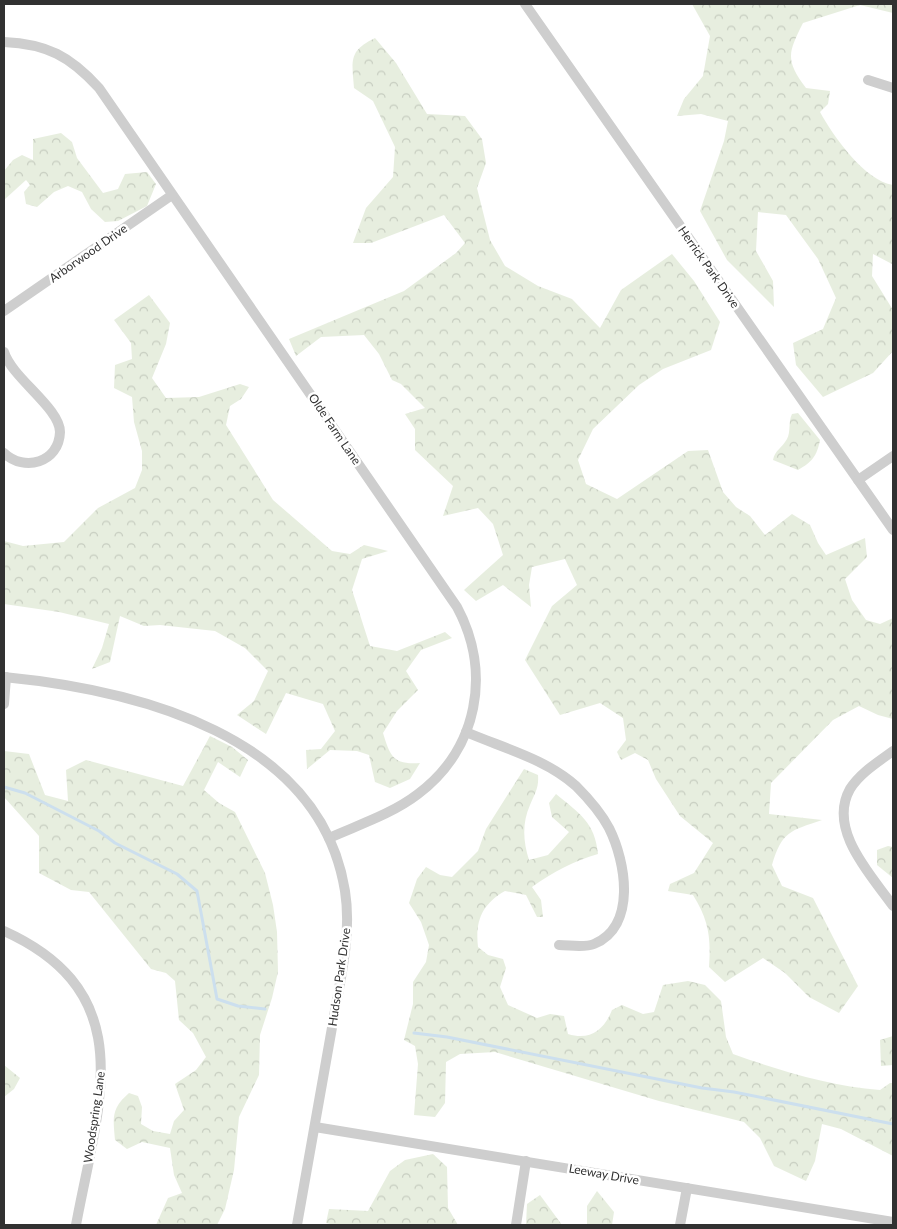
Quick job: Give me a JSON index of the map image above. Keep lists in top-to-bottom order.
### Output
{
  "streets": {
    "street": [
      "Arborwood Drive",
      "Herrick Park Drive",
      "Olde Farm Lane",
      "Hudson Park Drive",
      "Woodspring Lane",
      "Leeway Drive"
    ]
  },
  "crossings": [
    ["Arborwood Drive", "Olde Farm Lane"],
    ["Olde Farm Lane", "Hudson Park Drive"],
    ["Hudson Park Drive", "Leeway Drive"]
  ]
}
